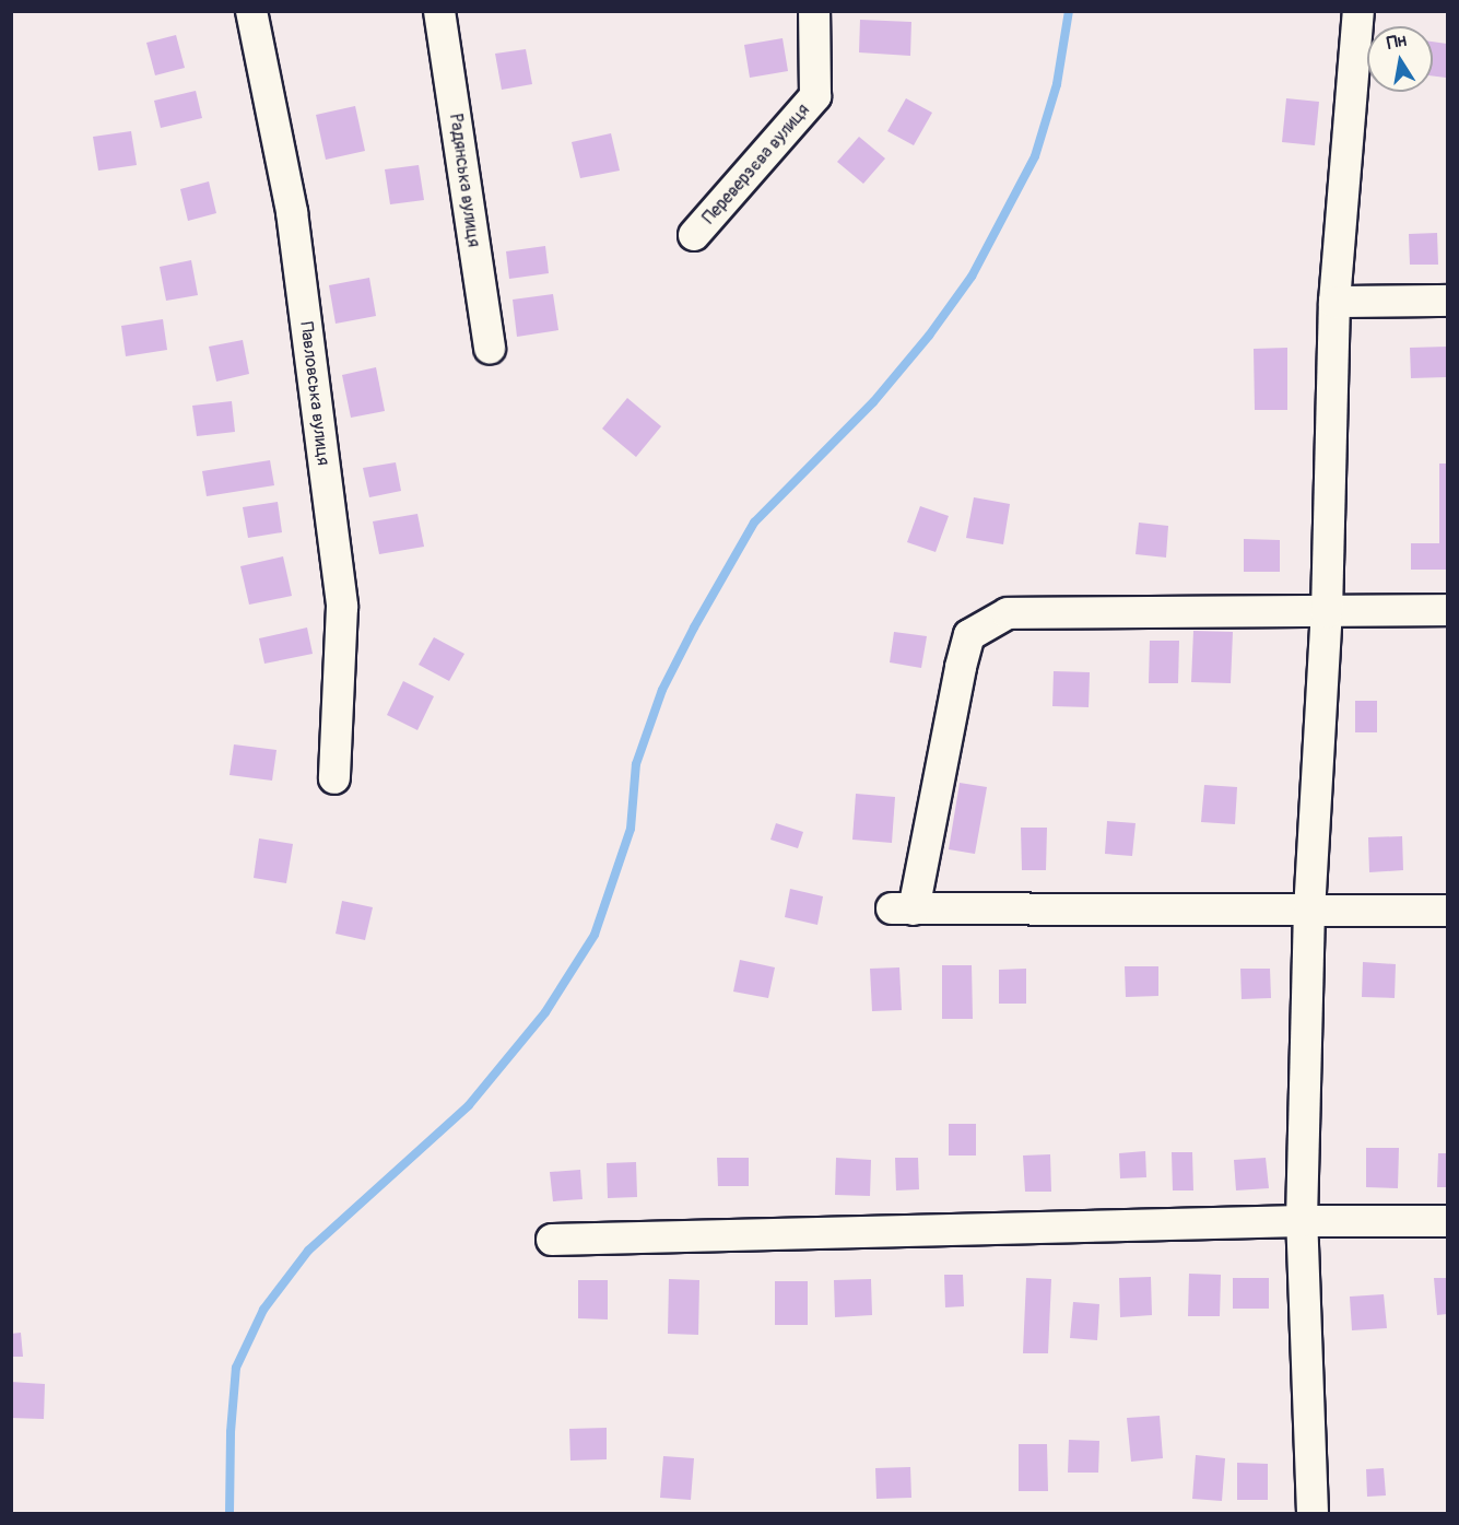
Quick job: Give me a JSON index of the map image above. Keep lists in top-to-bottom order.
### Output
{
  "streets": {
    "street": ["Переверзєва вулиця", "Радянська вулиця", "Павловська вулиця"]
  },
  "north": "top"
}
